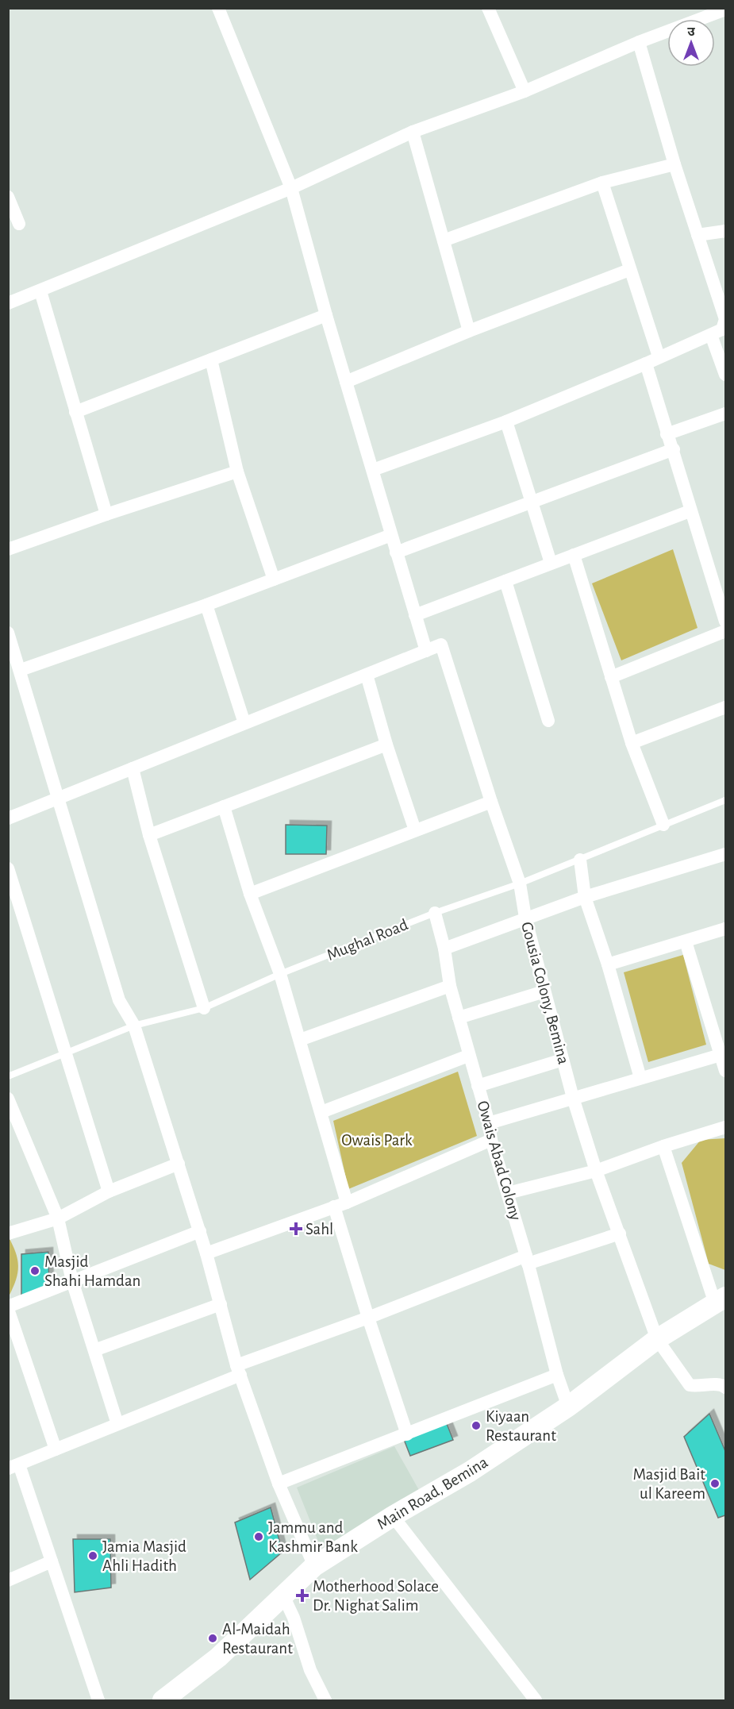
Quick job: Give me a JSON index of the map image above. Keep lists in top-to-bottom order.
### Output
{
  "streets": {
    "main road": ["Main Road, Bemina"],
    "street": ["Gousia Colony, Bemina", "Owais Abad Colony"],
    "lane": ["Mughal Road"]
  },
  "crossings": [
    ["Mughal Road", "Gousia Colony, Bemina"],
    ["Mughal Road", "Owais Abad Colony"],
    ["Gousia Colony, Bemina", "Main Road, Bemina"],
    ["Owais Abad Colony", "Main Road, Bemina"]
  ],
  "parks": ["Owais Park"],
  "places": {
    "health": ["Sahl", "Motherhood Solace Dr. Nighat Salim"],
    "other": [
      "Masjid Shahi Hamdan",
      "Kiyaan Restaurant",
      "Masjid Bait ul Kareem",
      "Jammu and Kashmir Bank",
      "Jamia Masjid Ahli Hadith",
      "Al-Maidah Restaurant"
    ]
  },
  "north": "top"
}
